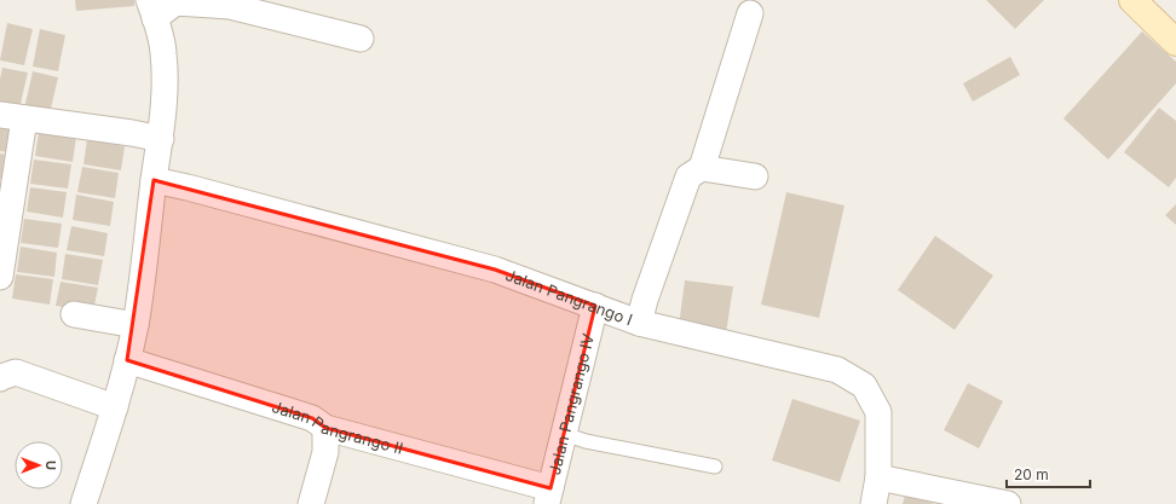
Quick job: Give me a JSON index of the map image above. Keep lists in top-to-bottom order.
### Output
{
  "streets": {
    "street": ["Jalan Pangrango I", "Jalan Pangrango IV", "Jalan Pangrango II"]
  },
  "crossings": [
    ["Jalan Pangrango I", "Jalan Pangrango IV"],
    ["Jalan Pangrango IV", "Jalan Pangrango II"]
  ],
  "scale_bar": "20 m",
  "north": "right"
}
